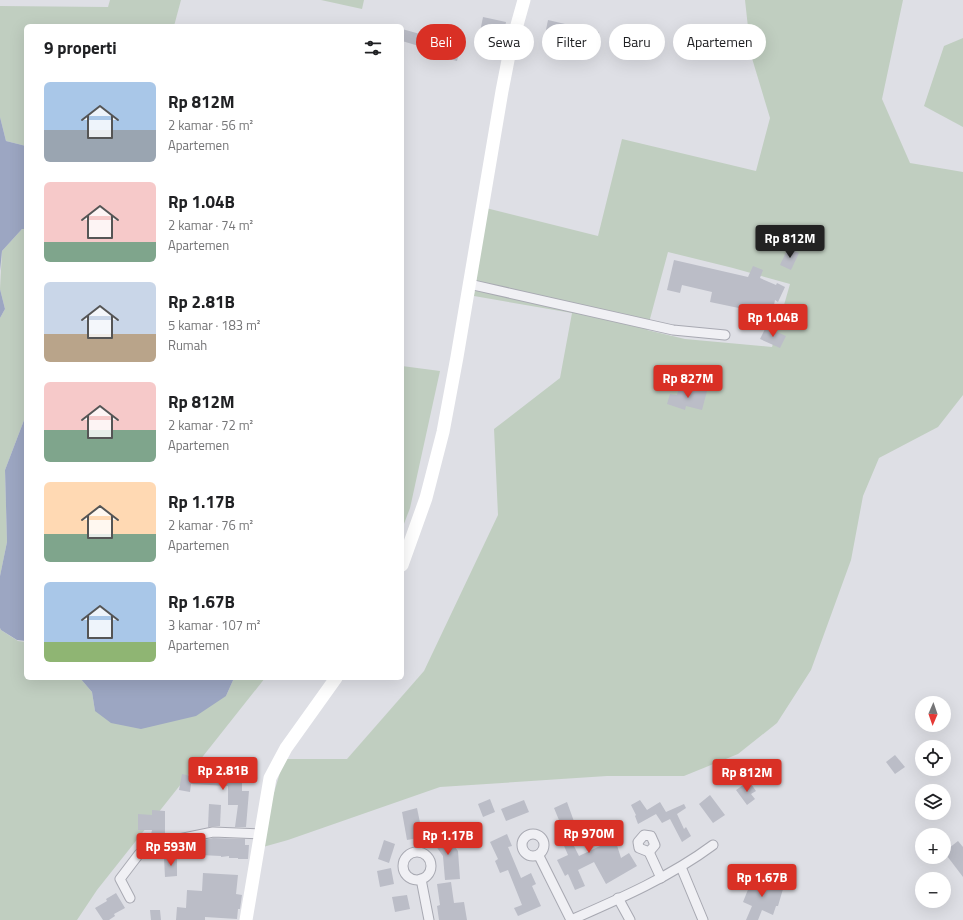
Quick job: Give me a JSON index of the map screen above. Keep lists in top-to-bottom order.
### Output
{
  "north": "bottom",
  "page": {
    "chip": [
      "Beli",
      "Sewa",
      "Filter",
      "Baru",
      "Apartemen"
    ],
    "heading": "9 properti",
    "list": [
      {
        "name": "Rp 812M",
        "note": "2 kamar · 56 m² · Apartemen"
      },
      {
        "name": "Rp 1.04B",
        "note": "2 kamar · 74 m² · Apartemen"
      },
      {
        "name": "Rp 2.81B",
        "note": "5 kamar · 183 m² · Rumah"
      },
      {
        "name": "Rp 812M",
        "note": "2 kamar · 72 m² · Apartemen"
      },
      {
        "name": "Rp 1.17B",
        "note": "2 kamar · 76 m² · Apartemen"
      },
      {
        "name": "Rp 1.67B",
        "note": "3 kamar · 107 m² · Apartemen"
      }
    ],
    "price": [
      "Rp 812M",
      "Rp 1.04B",
      "Rp 827M",
      "Rp 2.81B",
      "Rp 812M",
      "Rp 970M",
      "Rp 1.17B",
      "Rp 593M",
      "Rp 1.67B"
    ],
    "map_buttons": ["+", "−"]
  }
}
